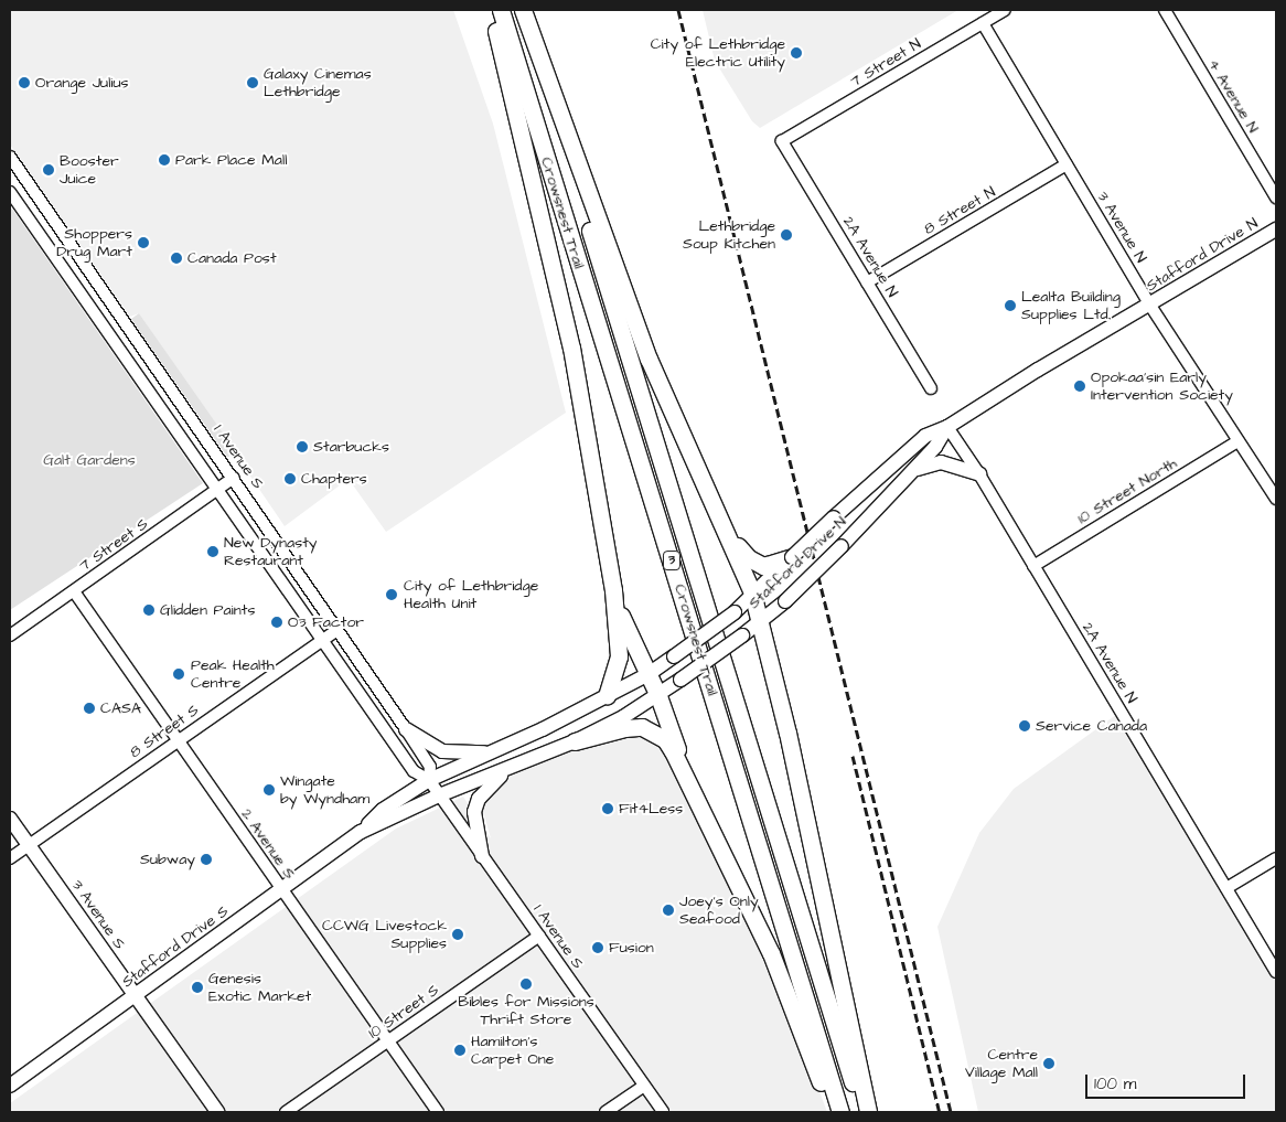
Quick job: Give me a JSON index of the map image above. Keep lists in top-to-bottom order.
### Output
{
  "streets": {
    "highway": ["Crowsnest Trail", "3"],
    "main road": ["Stafford Drive N", "3 Avenue S", "Stafford Drive S"],
    "street": [
      "7 Street N",
      "4 Avenue N",
      "8 Street N",
      "3 Avenue N",
      "2A Avenue N",
      "1 Avenue S",
      "10 Street North",
      "7 Street S",
      "8 Street S",
      "2 Avenue S",
      "10 Street S"
    ]
  },
  "crossings": [
    ["7 Street N", "3 Avenue N"],
    ["7 Street N", "2A Avenue N"],
    ["8 Street N", "3 Avenue N"],
    ["8 Street N", "2A Avenue N"],
    ["3 Avenue N", "Stafford Drive N"],
    ["3 Avenue N", "10 Street North"],
    ["Stafford Drive N", "2A Avenue N"],
    ["Stafford Drive N", "1 Avenue S"],
    ["Stafford Drive N", "Stafford Drive S"],
    ["2A Avenue N", "10 Street North"],
    ["1 Avenue S", "7 Street S"],
    ["1 Avenue S", "8 Street S"],
    ["1 Avenue S", "Stafford Drive S"],
    ["1 Avenue S", "10 Street S"],
    ["7 Street S", "2 Avenue S"],
    ["8 Street S", "2 Avenue S"],
    ["8 Street S", "3 Avenue S"],
    ["2 Avenue S", "Stafford Drive S"],
    ["2 Avenue S", "10 Street S"],
    ["3 Avenue S", "Stafford Drive S"]
  ],
  "parks": ["Galt Gardens"],
  "places": [
    "City of Lethbridge Electric Utility",
    "Orange Julius",
    "Galaxy Cinemas Lethbridge",
    "Park Place Mall",
    "Booster Juice",
    "Lethbridge Soup Kitchen",
    "Shoppers Drug Mart",
    "Canada Post",
    "Lealta Building Supplies Ltd.",
    "Opokaa'sin Early Intervention Society",
    "Starbucks",
    "Chapters",
    "New Dynasty Restaurant",
    "City of Lethbridge Health Unit",
    "Glidden Paints",
    "O3 Factor",
    "Peak Health Centre",
    "CASA",
    "Service Canada",
    "Wingate by Wyndham",
    "Fit4Less",
    "Subway",
    "Joey's Only Seafood",
    "CCWG Livestock Supplies",
    "Fusion",
    "Bibles for Missions Thrift Store",
    "Genesis Exotic Market",
    "Hamilton's Carpet One",
    "Centre Village Mall"
  ],
  "scale_bar": "100 m"
}
